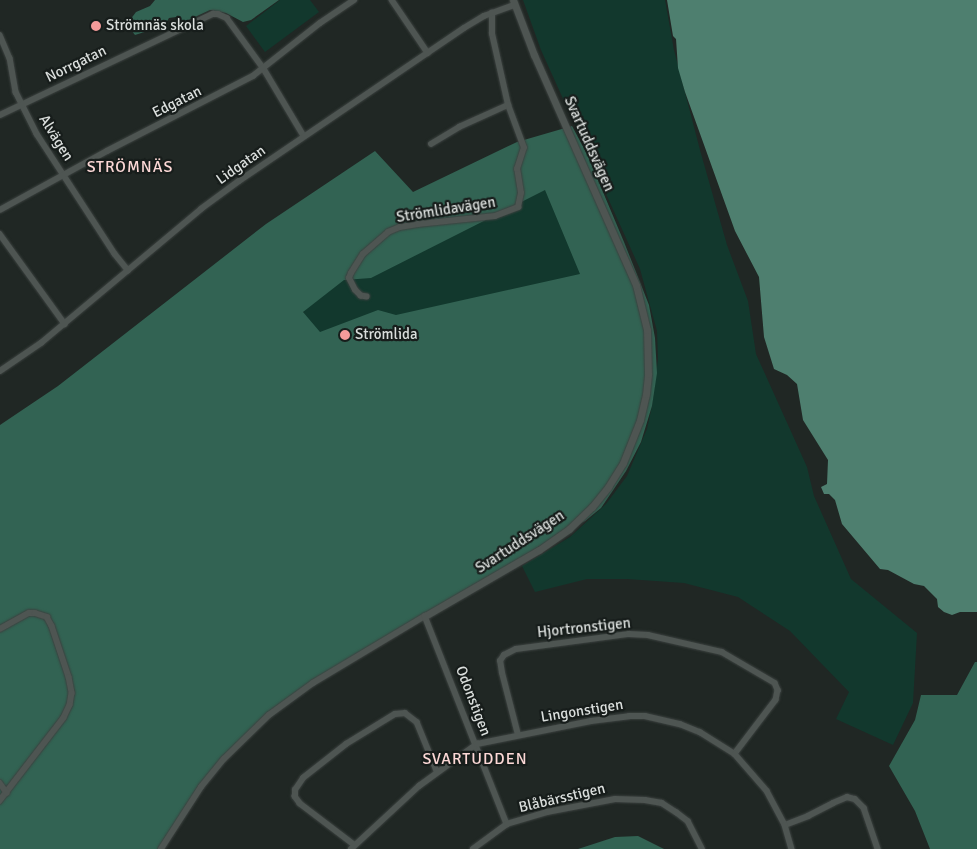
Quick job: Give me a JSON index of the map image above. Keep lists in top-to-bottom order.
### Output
{
  "streets": {
    "street": [
      "Norrgatan",
      "Edgatan",
      "Alvägen",
      "Svartuddsvägen",
      "Lidgatan",
      "Strömlidavägen",
      "Hjortronstigen",
      "Odonstigen",
      "Lingonstigen",
      "Blåbärsstigen"
    ]
  },
  "crossings": [
    ["Norrgatan", "Edgatan"],
    ["Norrgatan", "Alvägen"],
    ["Norrgatan", "Lidgatan"],
    ["Edgatan", "Alvägen"],
    ["Alvägen", "Lidgatan"],
    ["Svartuddsvägen", "Lidgatan"],
    ["Svartuddsvägen", "Odonstigen"],
    ["Lidgatan", "Strömlidavägen"],
    ["Hjortronstigen", "Lingonstigen"],
    ["Odonstigen", "Lingonstigen"],
    ["Odonstigen", "Blåbärsstigen"]
  ],
  "districts": ["STRÖMNÄS", "SVARTUDDEN"],
  "places": ["Strömnäs skola", "Strömlida"]
}
